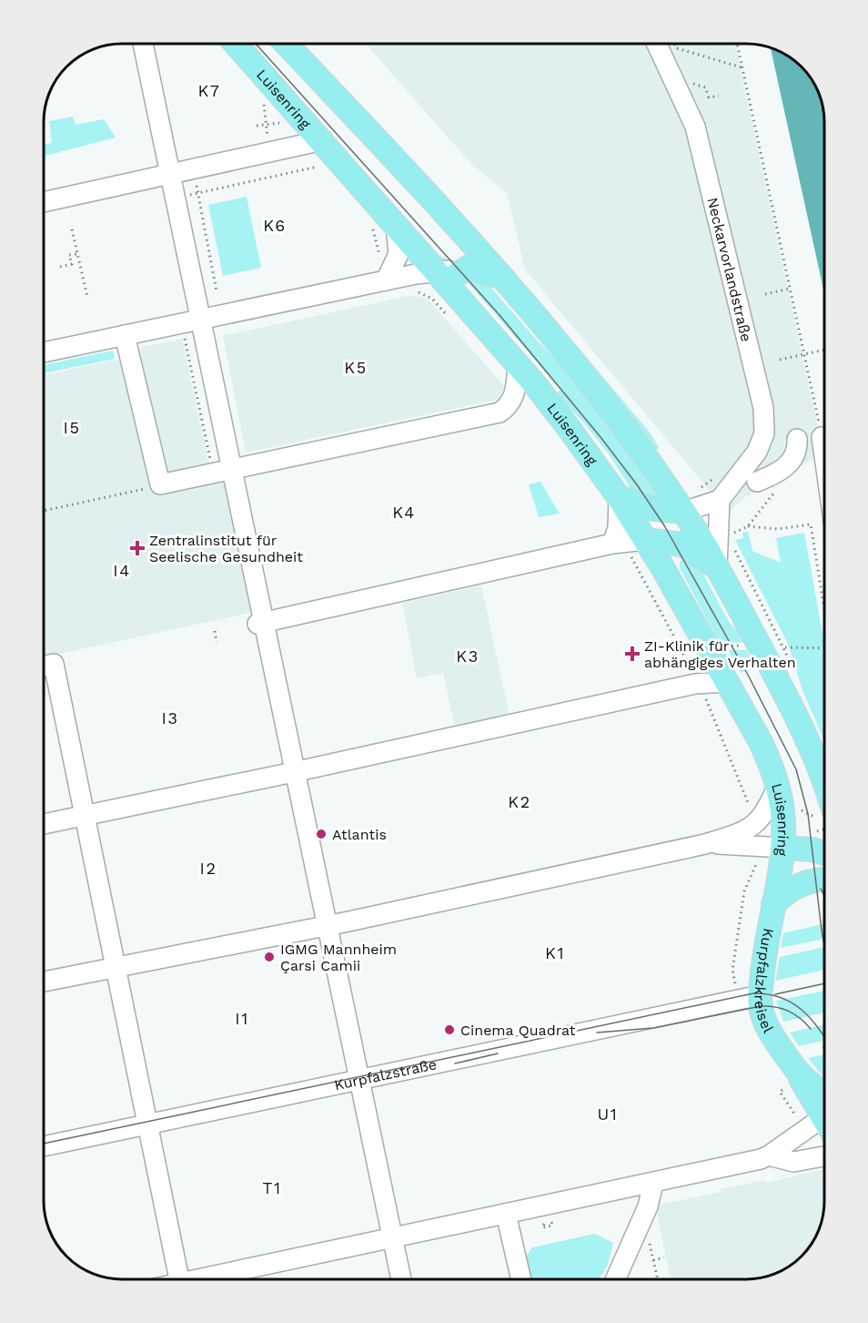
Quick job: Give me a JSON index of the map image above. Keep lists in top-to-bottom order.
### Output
{
  "streets": {
    "main road": ["Luisenring", "Kurpfalzkreisel"],
    "street": ["Neckarvorlandstraße", "Kurpfalzstraße"]
  },
  "crossings": [
    ["Luisenring", "Kurpfalzkreisel"],
    ["Kurpfalzkreisel", "Kurpfalzstraße"]
  ],
  "districts": [
    "K7",
    "K6",
    "K5",
    "I5",
    "K4",
    "I4",
    "K3",
    "I3",
    "K2",
    "I2",
    "K1",
    "I1",
    "U1",
    "T1"
  ],
  "places": {
    "health": ["Zentralinstitut für Seelische Gesundheit", "ZI-Klinik für abhängiges Verhalten"],
    "other": ["Atlantis", "IGMG Mannheim Çarsi Camii", "Cinema Quadrat"]
  }
}
